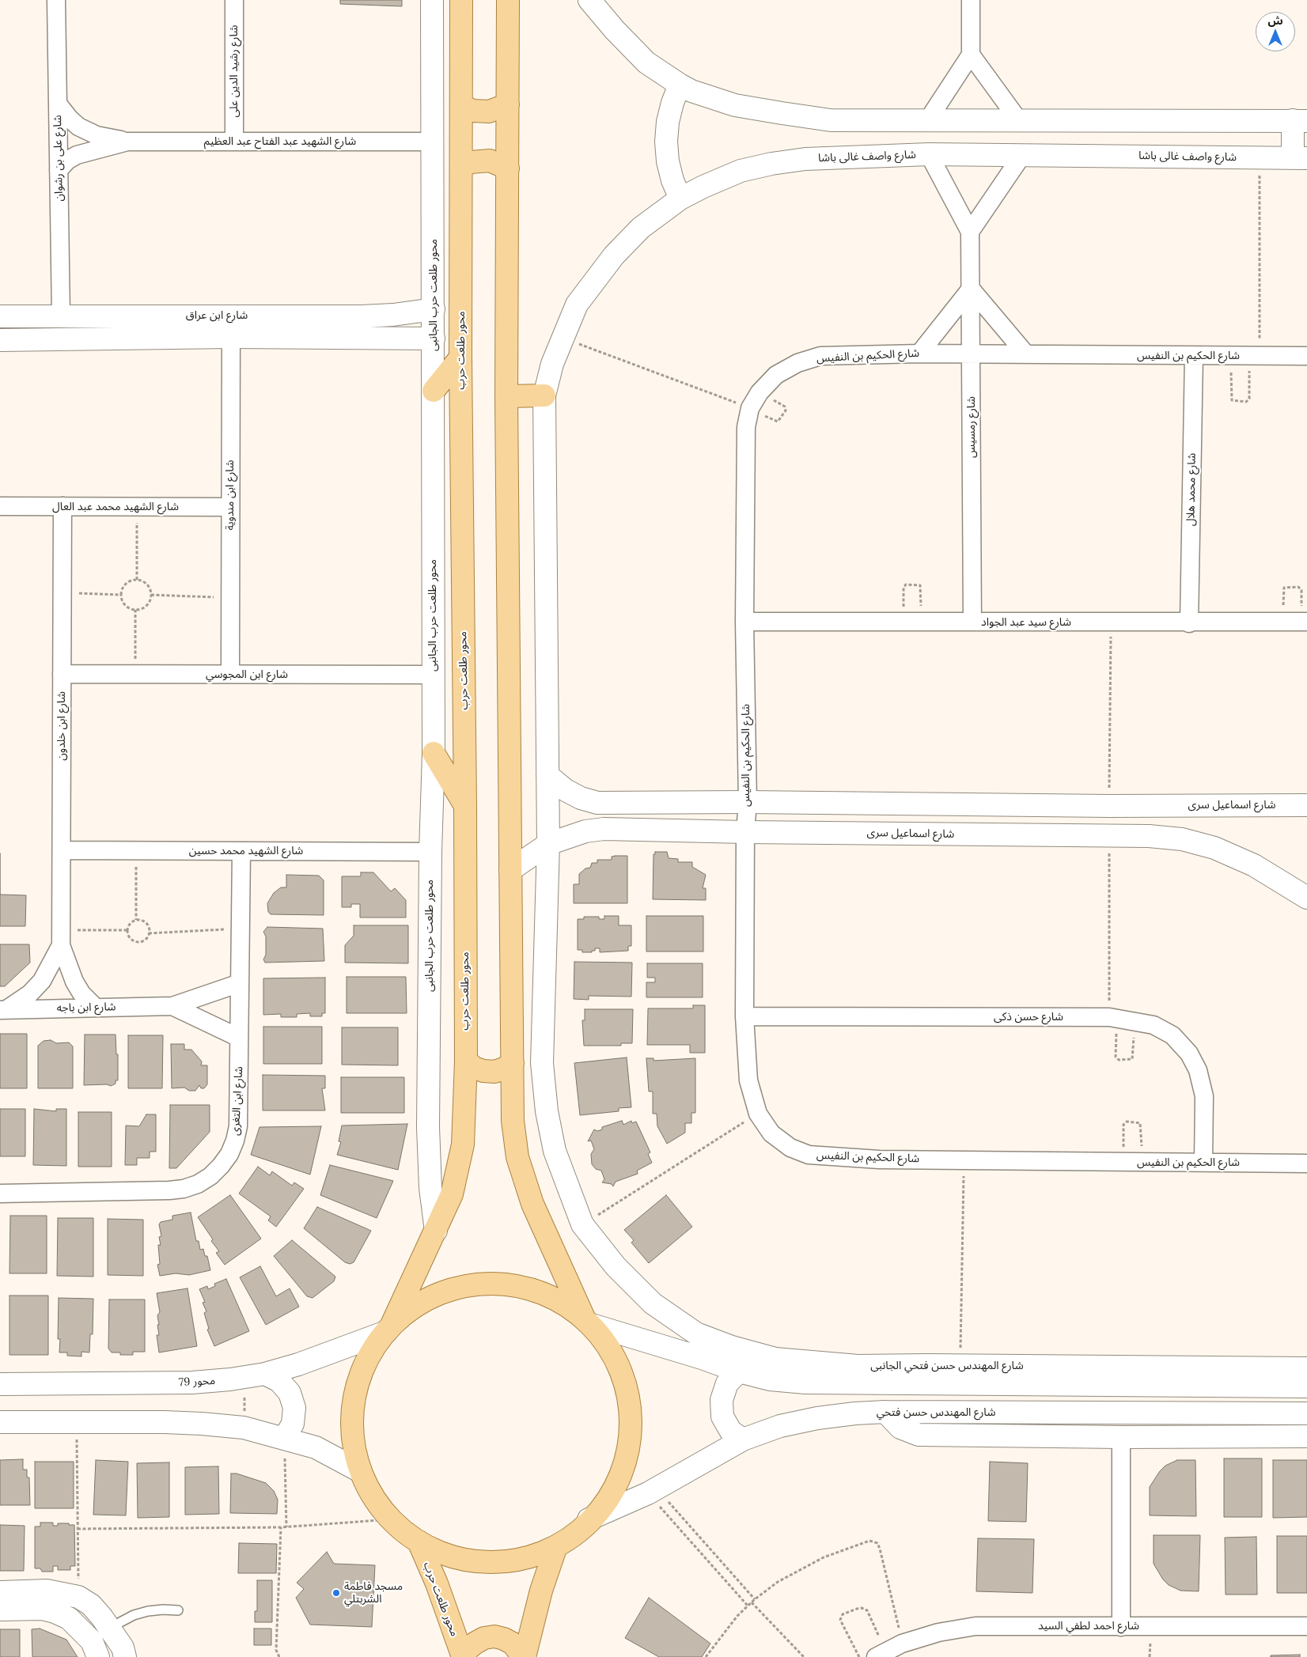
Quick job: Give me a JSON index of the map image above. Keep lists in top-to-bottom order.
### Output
{
  "streets": {
    "main road": ["محور طلعت حرب"],
    "street": [
      "شارع رشيد الدين على",
      "شارع الشهيد عبد الفتاح عبد العظيم",
      "شارع واصف غالى باشا",
      "شارع على بن رشوان",
      "محور طلعت حرب الجانبى",
      "شارع ابن عراق",
      "شارع الحكيم بن النفيس",
      "شارع رمسيس",
      "شارع محمد هلال",
      "شارع ابن مندوية",
      "شارع الشهيد محمد عبد العال",
      "شارع سيد عبد الجواد",
      "شارع ابن المجوسي",
      "شارع ابن خلدون",
      "شارع اسماعيل سرى",
      "شارع الشهيد محمد حسين",
      "شارع ابن باجه",
      "شارع حسن ذكى",
      "شارع ابن التغرى",
      "شارع المهندس حسن فتحي الجانبى",
      "محور 79",
      "شارع المهندس حسن فتحي",
      "شارع احمد لطفي السيد"
    ]
  },
  "crossings": [
    ["شارع رشيد الدين على", "شارع الشهيد عبد الفتاح عبد العظيم"],
    ["شارع الشهيد عبد الفتاح عبد العظيم", "شارع على بن رشوان"],
    ["شارع الشهيد عبد الفتاح عبد العظيم", "محور طلعت حرب الجانبى"],
    ["شارع واصف غالى باشا", "شارع رمسيس"],
    ["شارع على بن رشوان", "شارع ابن عراق"],
    ["محور طلعت حرب الجانبى", "شارع ابن عراق"],
    ["محور طلعت حرب الجانبى", "محور طلعت حرب"],
    ["محور طلعت حرب الجانبى", "شارع ابن المجوسي"],
    ["محور طلعت حرب الجانبى", "شارع الشهيد محمد حسين"],
    ["شارع ابن عراق", "شارع ابن مندوية"],
    ["محور طلعت حرب", "محور 79"],
    ["شارع الحكيم بن النفيس", "شارع رمسيس"],
    ["شارع الحكيم بن النفيس", "شارع محمد هلال"],
    ["شارع الحكيم بن النفيس", "شارع سيد عبد الجواد"],
    ["شارع الحكيم بن النفيس", "شارع اسماعيل سرى"],
    ["شارع الحكيم بن النفيس", "شارع حسن ذكى"],
    ["شارع رمسيس", "شارع سيد عبد الجواد"],
    ["شارع محمد هلال", "شارع سيد عبد الجواد"],
    ["شارع ابن مندوية", "شارع الشهيد محمد عبد العال"],
    ["شارع ابن مندوية", "شارع ابن المجوسي"],
    ["شارع الشهيد محمد عبد العال", "شارع ابن خلدون"],
    ["شارع ابن المجوسي", "شارع ابن خلدون"],
    ["شارع ابن خلدون", "شارع الشهيد محمد حسين"],
    ["شارع ابن خلدون", "شارع ابن باجه"],
    ["شارع الشهيد محمد حسين", "شارع ابن التغرى"],
    ["شارع ابن باجه", "شارع ابن التغرى"]
  ],
  "places": ["مسجد فاطمة الشربتلي"],
  "north": "top"
}
